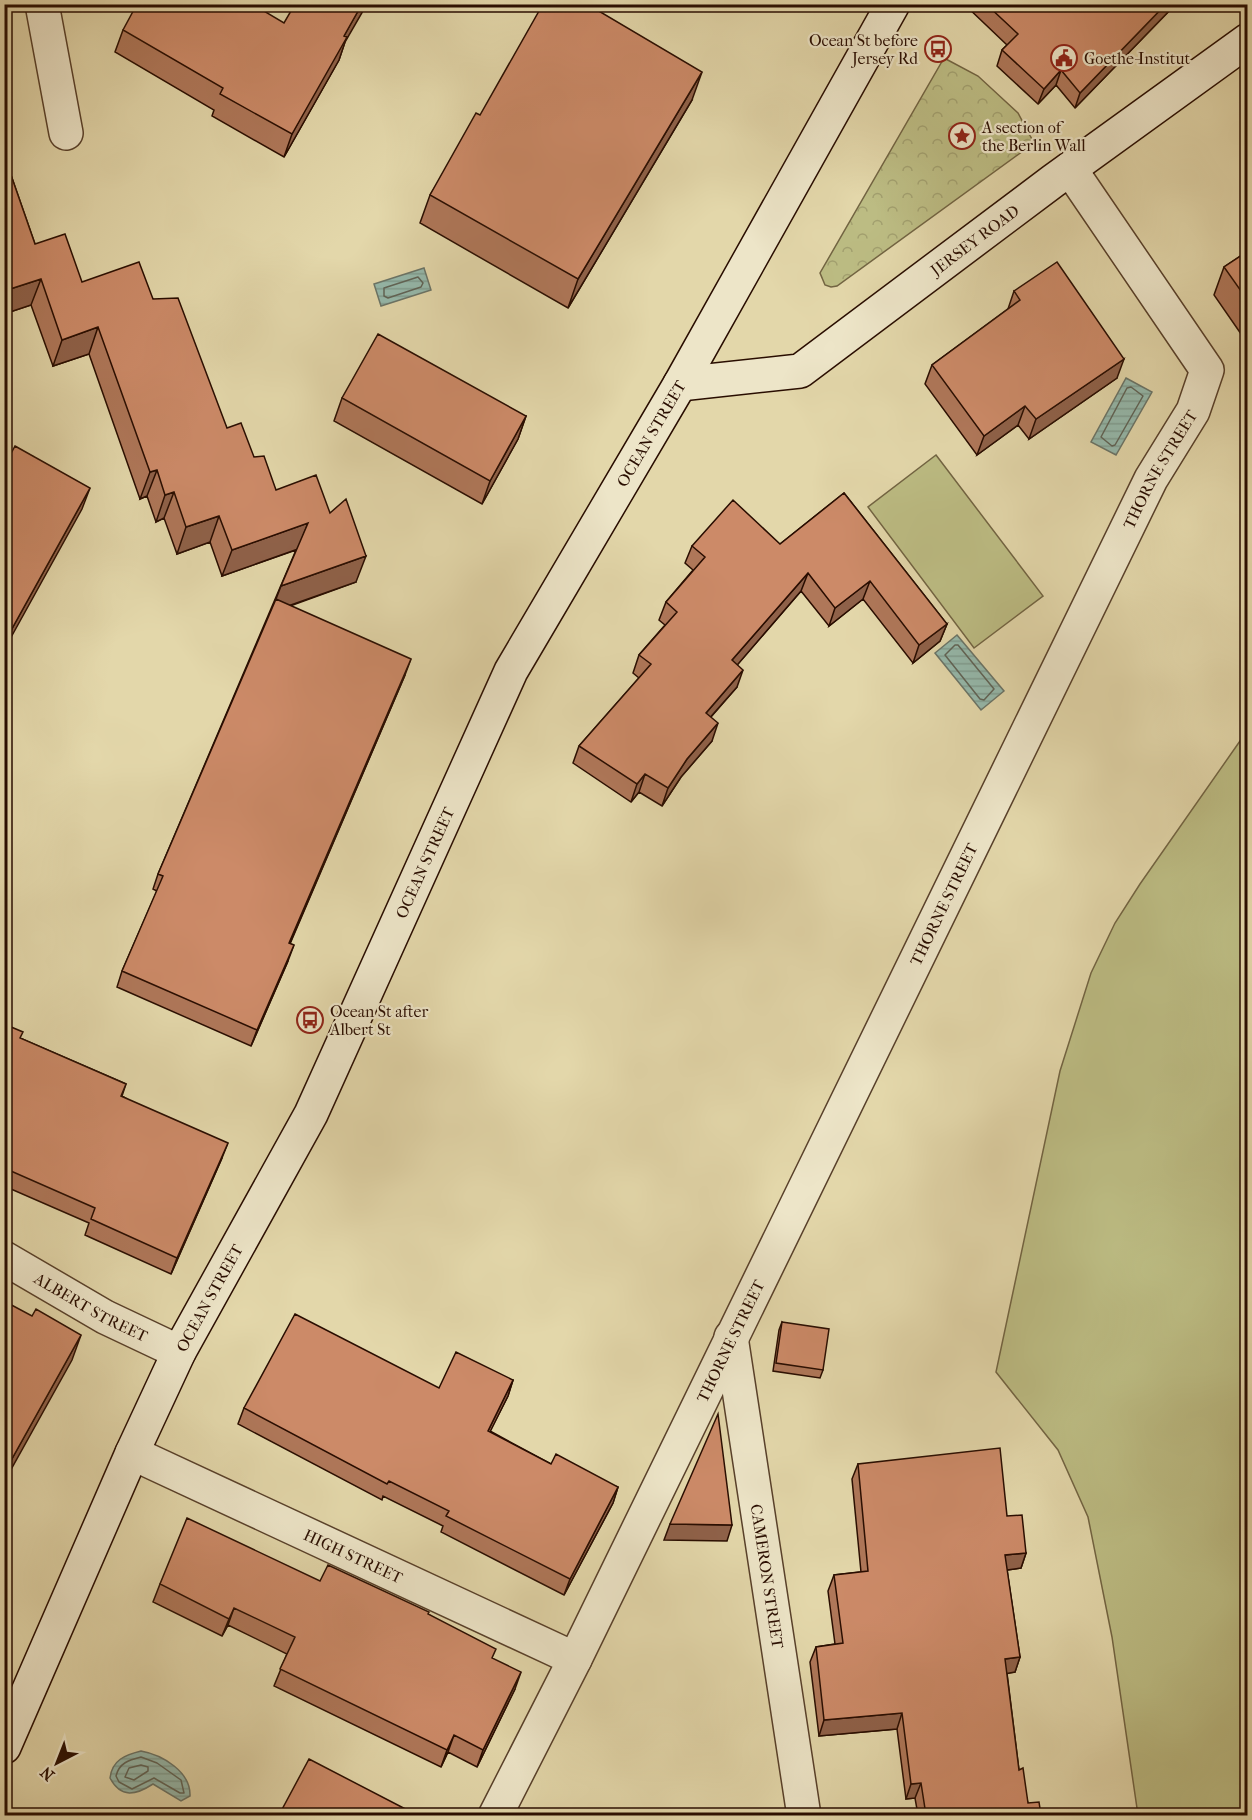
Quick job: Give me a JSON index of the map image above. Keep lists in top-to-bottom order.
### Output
{
  "streets": {
    "street": [
      "JERSEY ROAD",
      "OCEAN STREET",
      "THORNE STREET",
      "ALBERT STREET",
      "HIGH STREET",
      "CAMERON STREET"
    ]
  },
  "crossings": [
    ["JERSEY ROAD", "OCEAN STREET"],
    ["JERSEY ROAD", "THORNE STREET"],
    ["OCEAN STREET", "ALBERT STREET"],
    ["OCEAN STREET", "HIGH STREET"],
    ["THORNE STREET", "HIGH STREET"],
    ["THORNE STREET", "CAMERON STREET"]
  ],
  "places": {
    "bus stop": ["Ocean St before Jersey Rd", "Ocean St after Albert St"],
    "public building": ["Goethe-Institut"],
    "place": ["A section of the Berlin Wall"]
  },
  "north": "bottom left"
}
